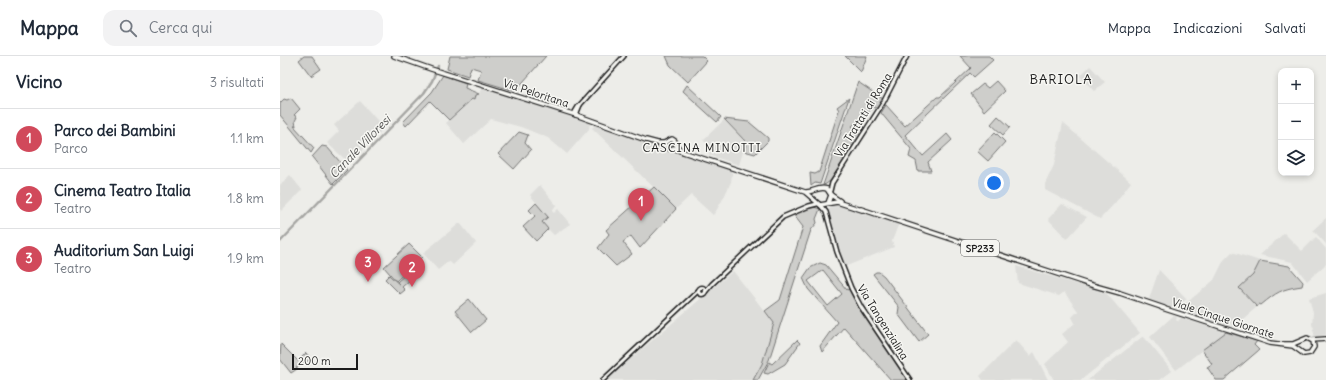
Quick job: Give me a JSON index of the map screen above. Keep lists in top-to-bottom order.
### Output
{
  "streets": {
    "main road": ["Via Peloritana", "SP233", "Viale Cinque Giornate"],
    "street": ["Via Trattati di Roma", "Via Tangenzialina"]
  },
  "crossings": [
    ["Via Trattati di Roma", "Via Tangenzialina"],
    ["SP233", "Viale Cinque Giornate"]
  ],
  "districts": ["BARIOLA", "CASCINA MINOTTI"],
  "water": ["Canale Villoresi"],
  "scale_bar": "200 m",
  "page": {
    "header": "Mappa",
    "search": "Cerca qui",
    "nav": ["Mappa", "Indicazioni", "Salvati"],
    "heading": ["Vicino", "3 risultati"],
    "map_buttons": ["+", "−"],
    "list": [
      {
        "mark": "1",
        "name": "Parco dei Bambini",
        "note": "Parco",
        "value": "1.1 km"
      },
      {
        "mark": "2",
        "name": "Cinema Teatro Italia",
        "note": "Teatro",
        "value": "1.8 km"
      },
      {
        "mark": "3",
        "name": "Auditorium San Luigi",
        "note": "Teatro",
        "value": "1.9 km"
      }
    ],
    "pins": ["1", "3", "2"],
    "scale": "200 m"
  }
}
